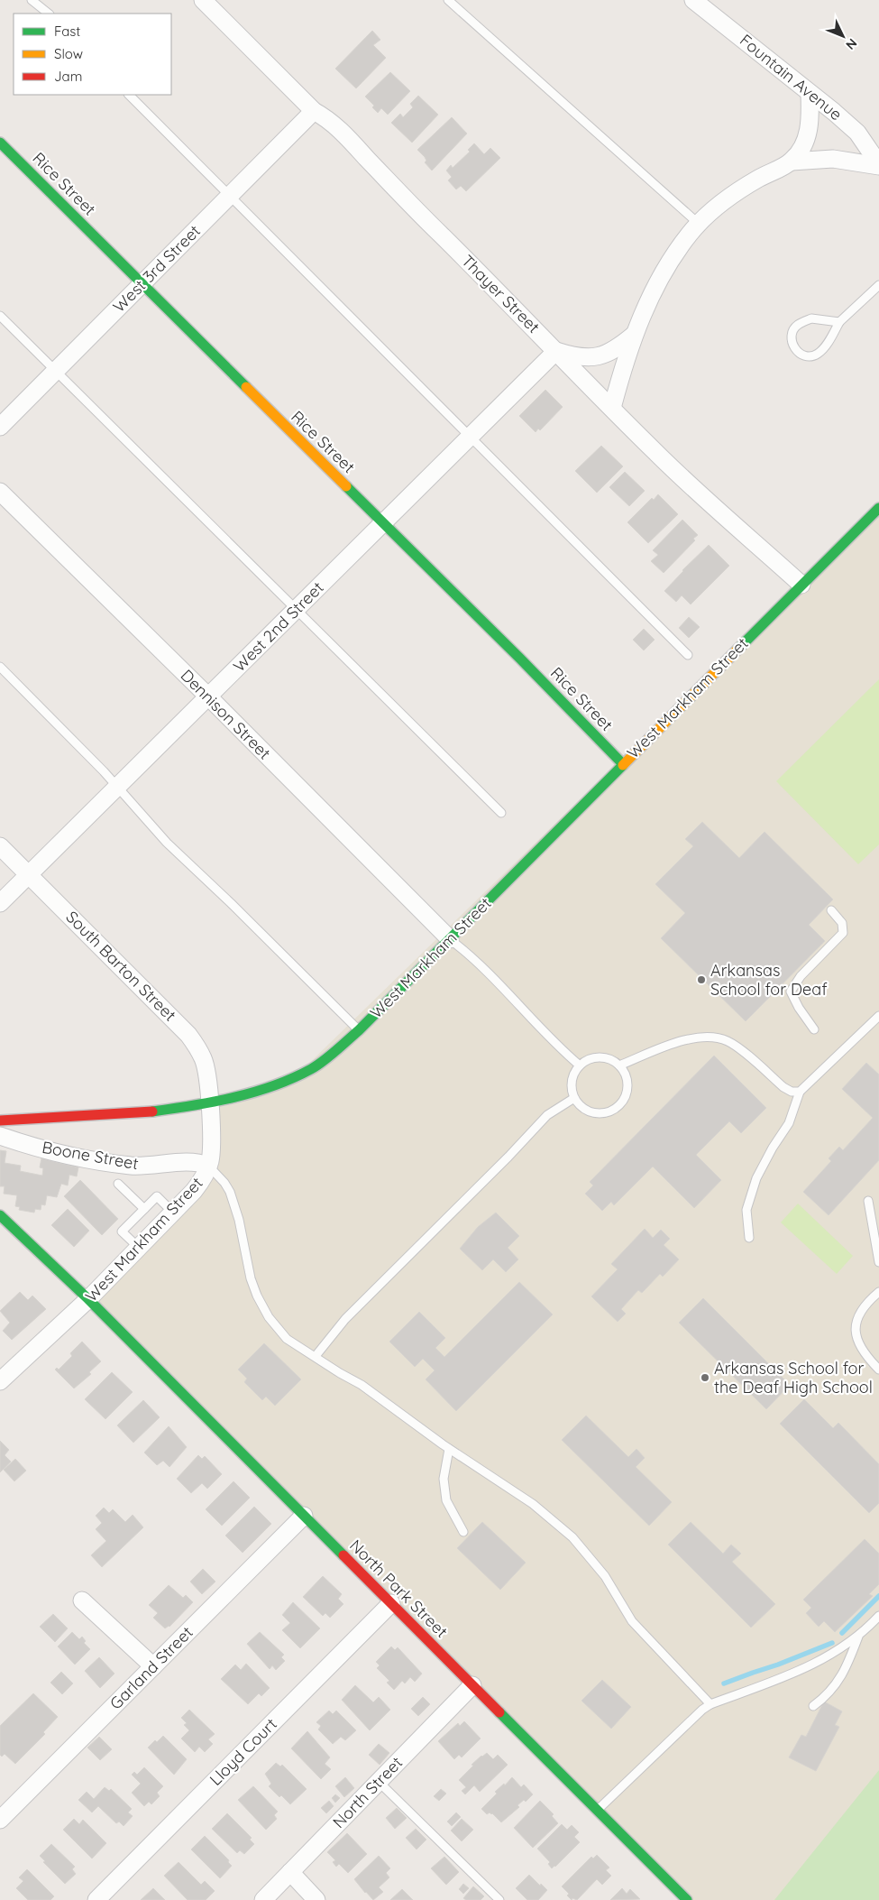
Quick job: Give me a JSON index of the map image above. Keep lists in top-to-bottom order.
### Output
{
  "streets": {
    "street": [
      "Fountain Avenue",
      "Rice Street",
      "West 3rd Street",
      "Thayer Street",
      "West 2nd Street",
      "West Markham Street",
      "Dennison Street",
      "South Barton Street",
      "Boone Street",
      "North Park Street",
      "Garland Street",
      "Lloyd Court",
      "North Street"
    ]
  },
  "crossings": [
    ["Rice Street", "West 3rd Street"],
    ["Rice Street", "West 2nd Street"],
    ["Rice Street", "West Markham Street"],
    ["West 3rd Street", "Thayer Street"],
    ["Thayer Street", "West 2nd Street"],
    ["Thayer Street", "West Markham Street"],
    ["West 2nd Street", "Dennison Street"],
    ["West 2nd Street", "South Barton Street"],
    ["West Markham Street", "Dennison Street"],
    ["West Markham Street", "South Barton Street"],
    ["West Markham Street", "Boone Street"],
    ["West Markham Street", "North Park Street"],
    ["South Barton Street", "Boone Street"],
    ["North Park Street", "Garland Street"],
    ["North Park Street", "Lloyd Court"],
    ["North Park Street", "North Street"]
  ],
  "places": ["Arkansas School for Deaf", "Arkansas School for the Deaf High School"],
  "legend": ["Fast", "Slow", "Jam"],
  "north": "bottom right"
}
